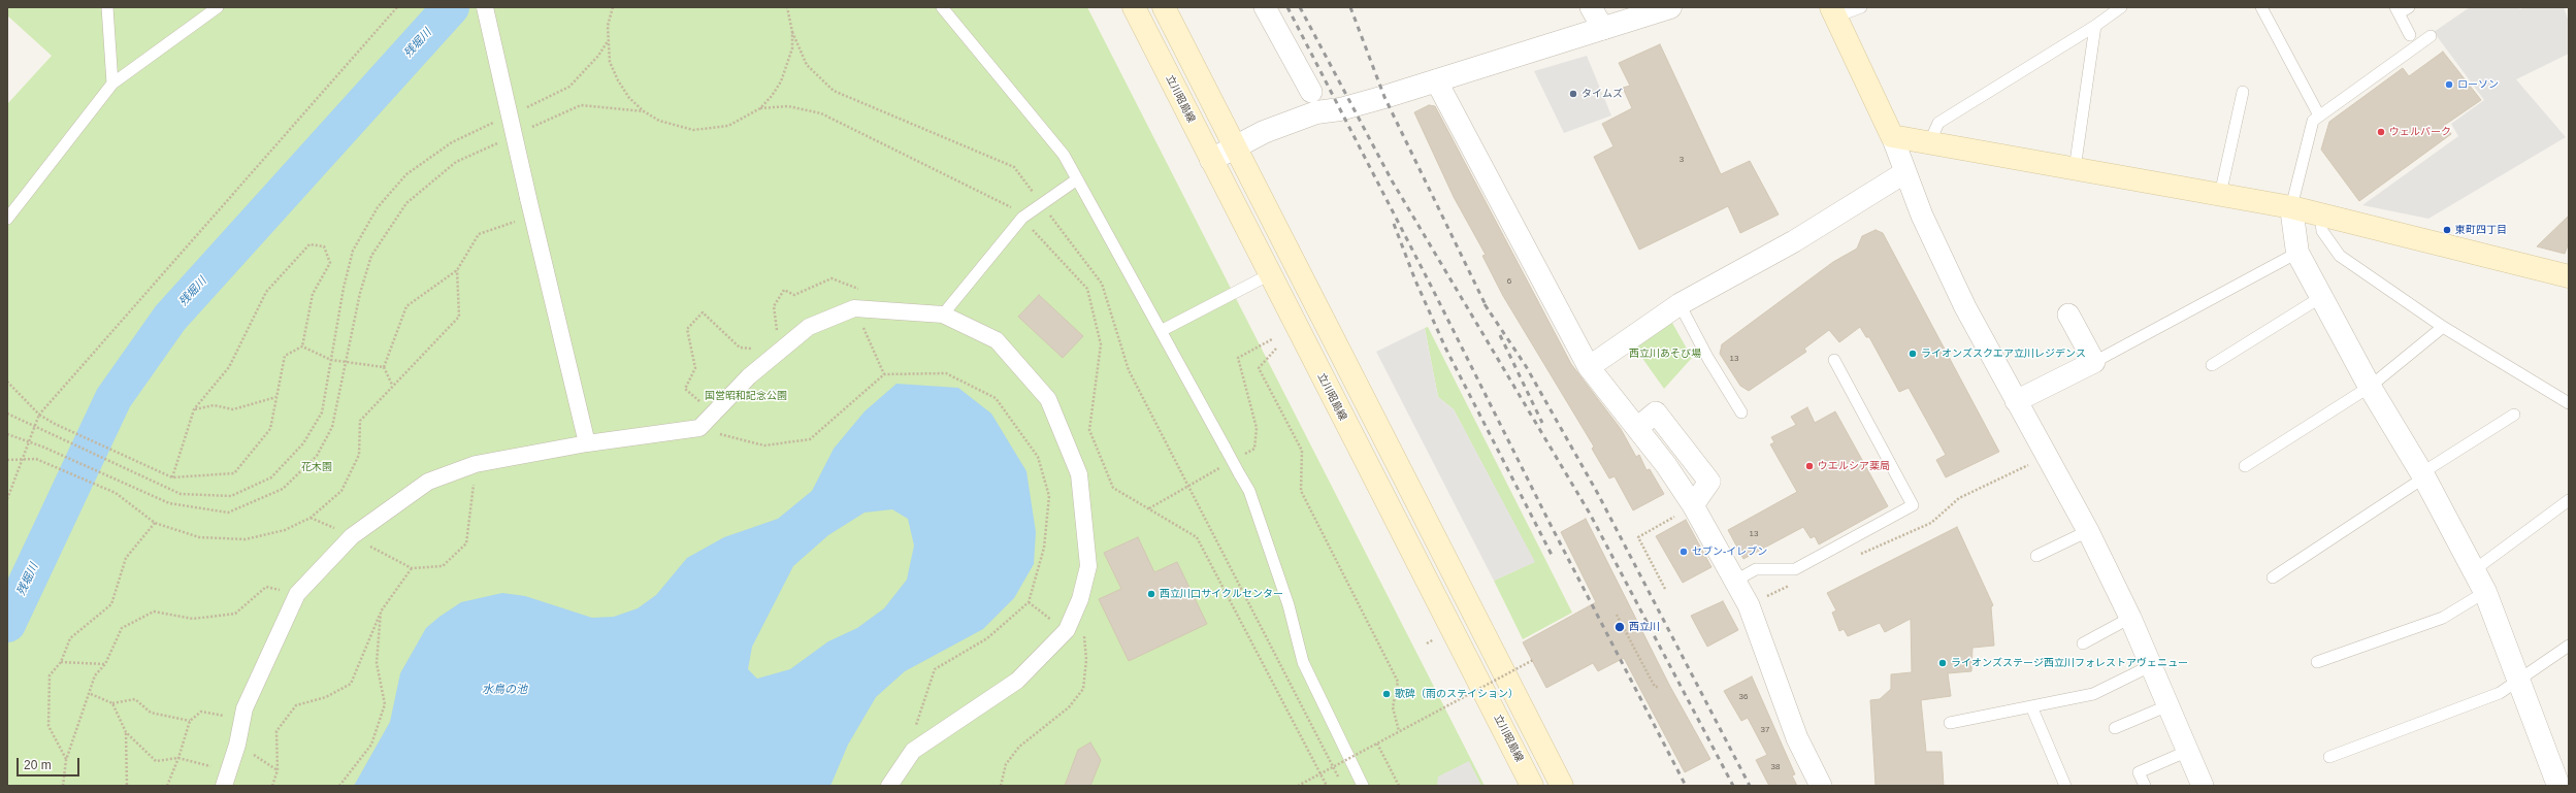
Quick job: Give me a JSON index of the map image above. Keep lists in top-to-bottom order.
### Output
{
  "streets": {
    "main road": ["立川昭島線"]
  },
  "water": ["残堀川", "水鳥の池"],
  "parks": ["西立川あそび場", "国営昭和記念公園", "花木園"],
  "places": [
    "ローソン",
    "タイムズ",
    "ウェルパーク",
    "東町四丁目",
    "ライオンズスクエア立川レジデンス",
    "ウエルシア薬局",
    "セブン-イレブン",
    "西立川口サイクルセンター",
    "西立川",
    "ライオンズステージ西立川フォレストアヴェニュー",
    "歌碑（雨のステイション）"
  ],
  "house_numbers": [
    "3",
    "6",
    "13",
    "13",
    "36",
    "37",
    "38"
  ],
  "scale_bar": "20 m"
}
